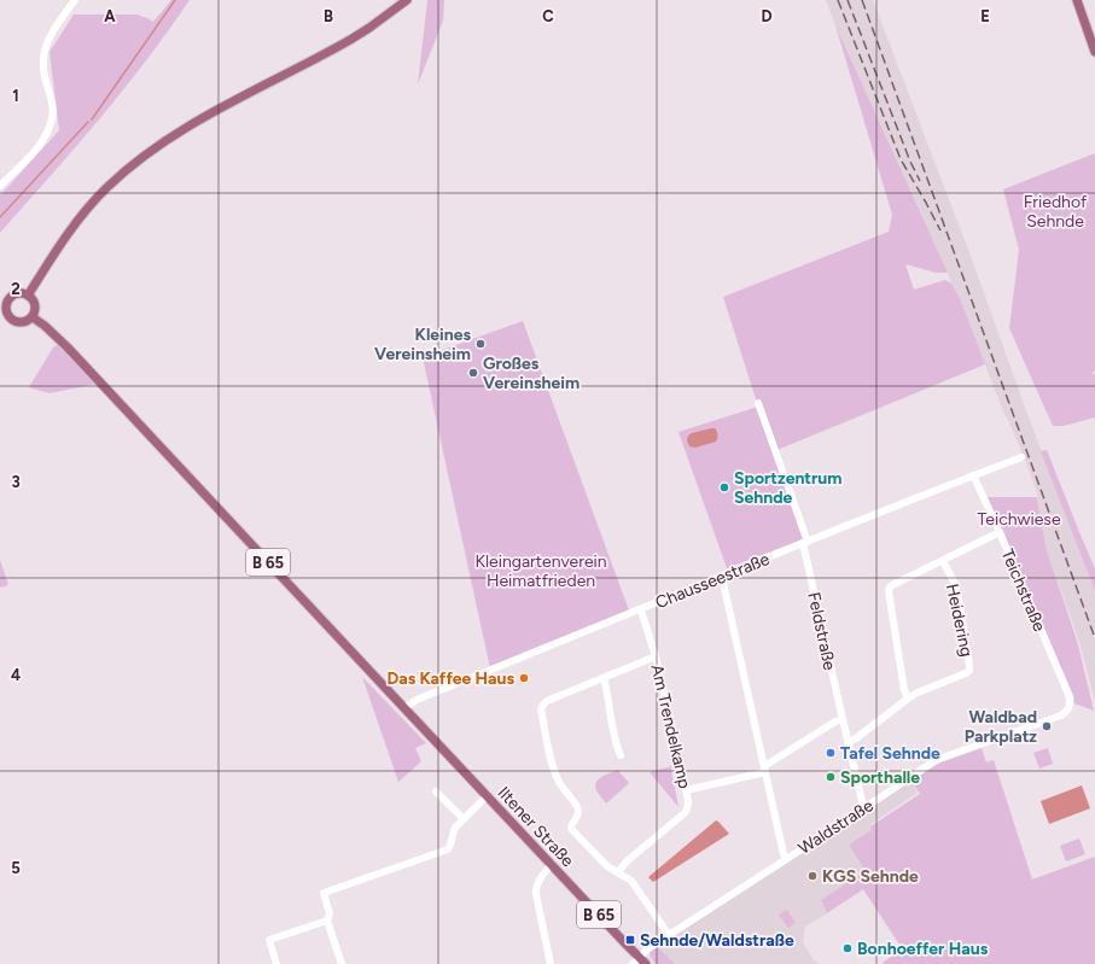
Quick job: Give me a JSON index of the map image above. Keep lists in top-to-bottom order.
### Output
{
  "streets": {
    "main road": ["B 65", "Iltener Straße"],
    "street": [
      "Chausseestraße",
      "Teichstraße",
      "Heidering",
      "Feldstraße",
      "Am Trendelkamp",
      "Waldstraße"
    ]
  },
  "crossings": [
    ["B 65", "Chausseestraße"],
    ["B 65", "Iltener Straße"],
    ["Chausseestraße", "Teichstraße"],
    ["Chausseestraße", "Feldstraße"],
    ["Chausseestraße", "Am Trendelkamp"],
    ["Chausseestraße", "Iltener Straße"],
    ["Teichstraße", "Heidering"],
    ["Teichstraße", "Waldstraße"],
    ["Heidering", "Feldstraße"],
    ["Feldstraße", "Waldstraße"],
    ["Iltener Straße", "Waldstraße"]
  ],
  "parks": ["Friedhof Sehnde", "Teichwiese", "Kleingartenverein Heimatfrieden"],
  "places": {
    "other": [
      "Kleines Vereinsheim",
      "Großes Vereinsheim",
      "Sportzentrum Sehnde",
      "Das Kaffee Haus",
      "Waldbad Parkplatz",
      "Tafel Sehnde",
      "Sporthalle",
      "KGS Sehnde",
      "Bonhoeffer Haus"
    ],
    "transit": ["Sehnde/Waldstraße"]
  },
  "grid": {
    "columns": [
      "A",
      "B",
      "C",
      "D",
      "E"
    ],
    "rows": [
      "1",
      "2",
      "3",
      "4",
      "5"
    ]
  }
}
